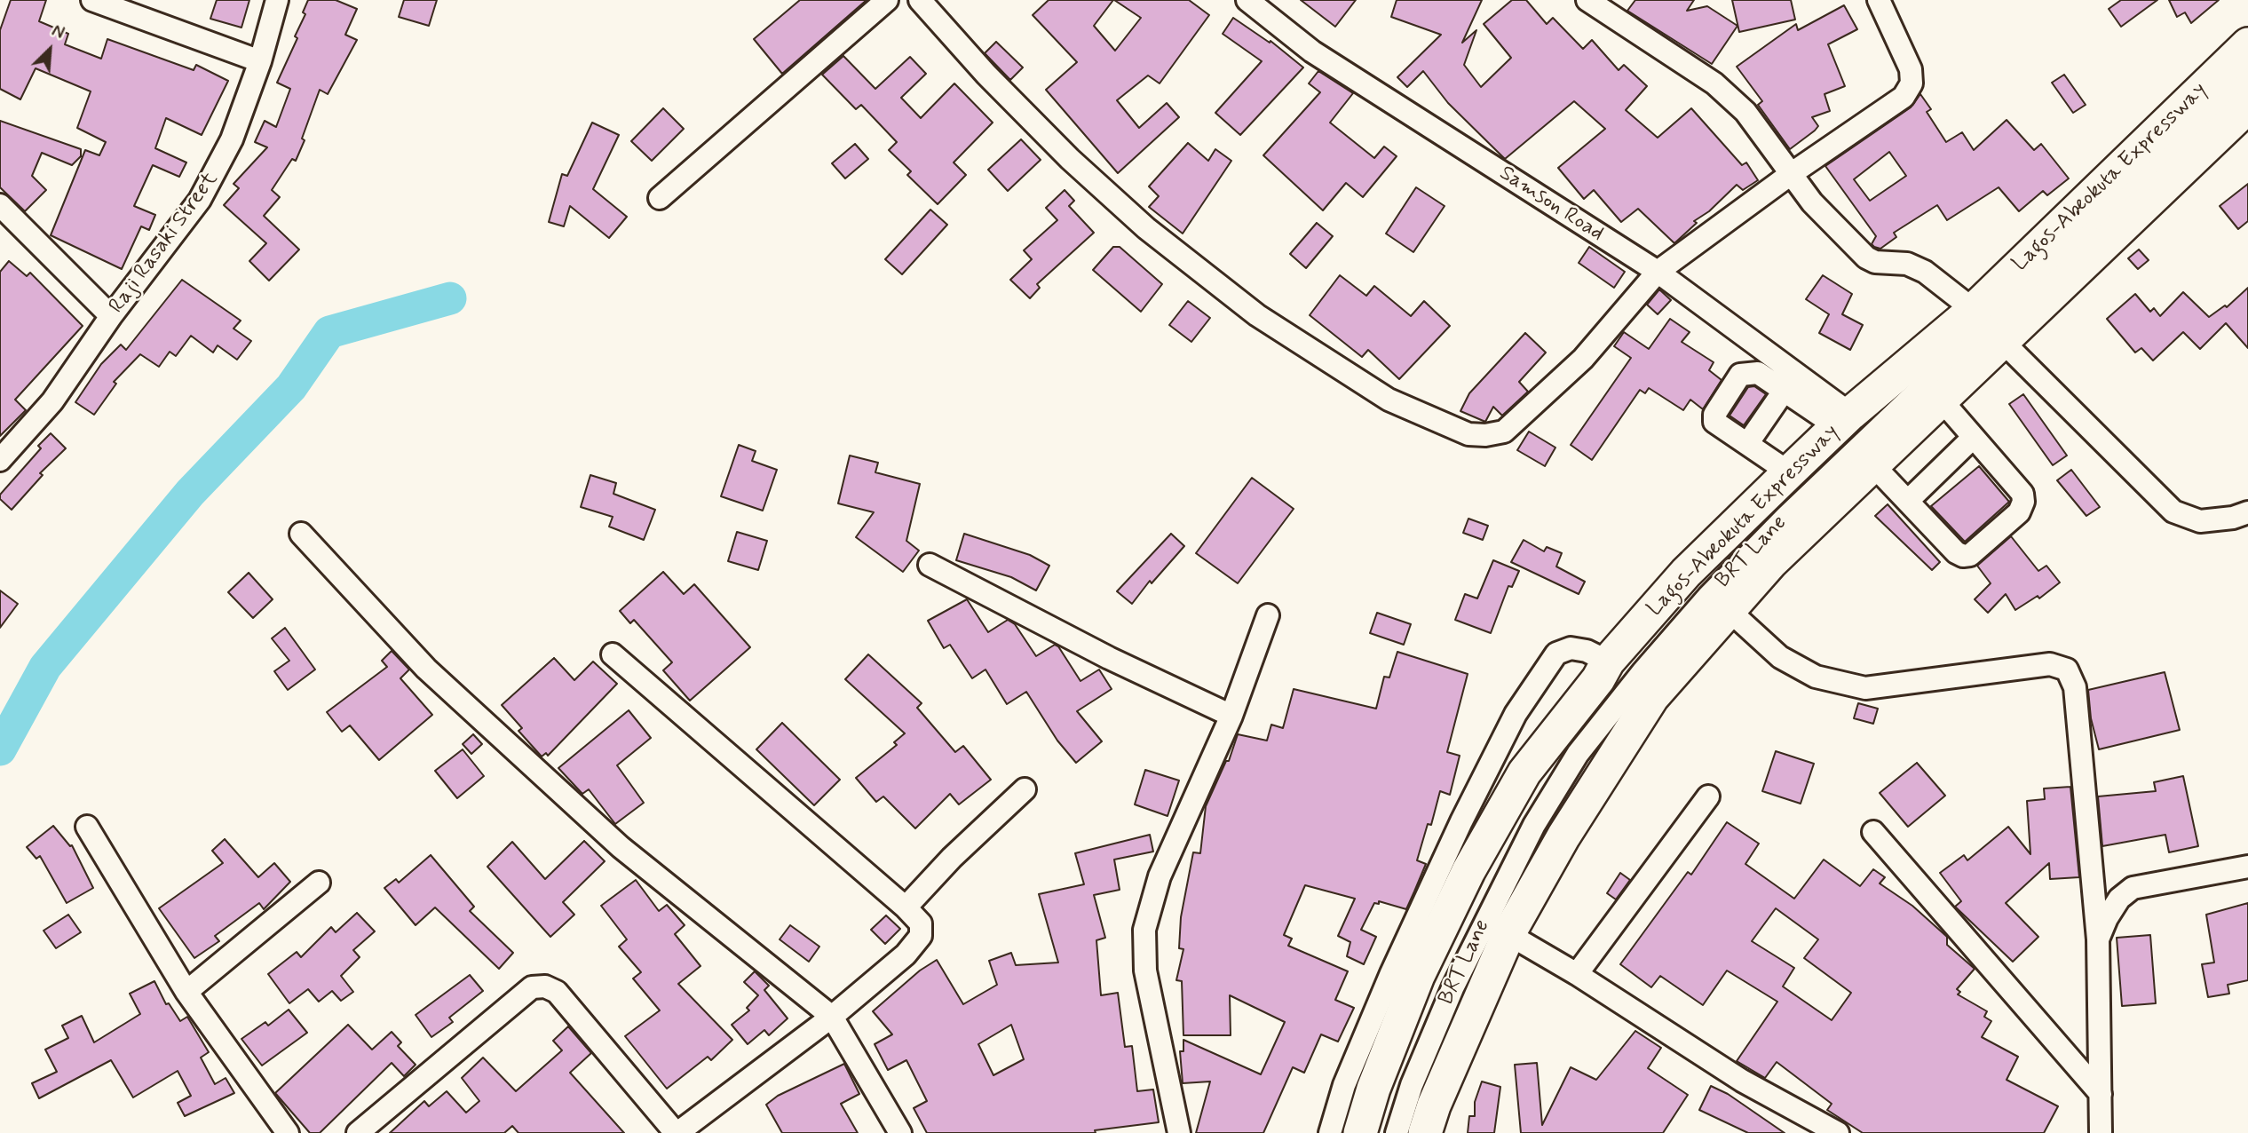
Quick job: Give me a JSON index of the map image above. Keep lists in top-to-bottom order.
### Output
{
  "streets": {
    "highway": ["Lagos-Abeokuta Expressway"],
    "street": ["Samson Road", "Raji Rasaki Street", "BRT Lane"]
  },
  "crossings": [
    ["Lagos-Abeokuta Expressway", "Samson Road"],
    ["Lagos-Abeokuta Expressway", "BRT Lane"]
  ],
  "north": "top right"
}
